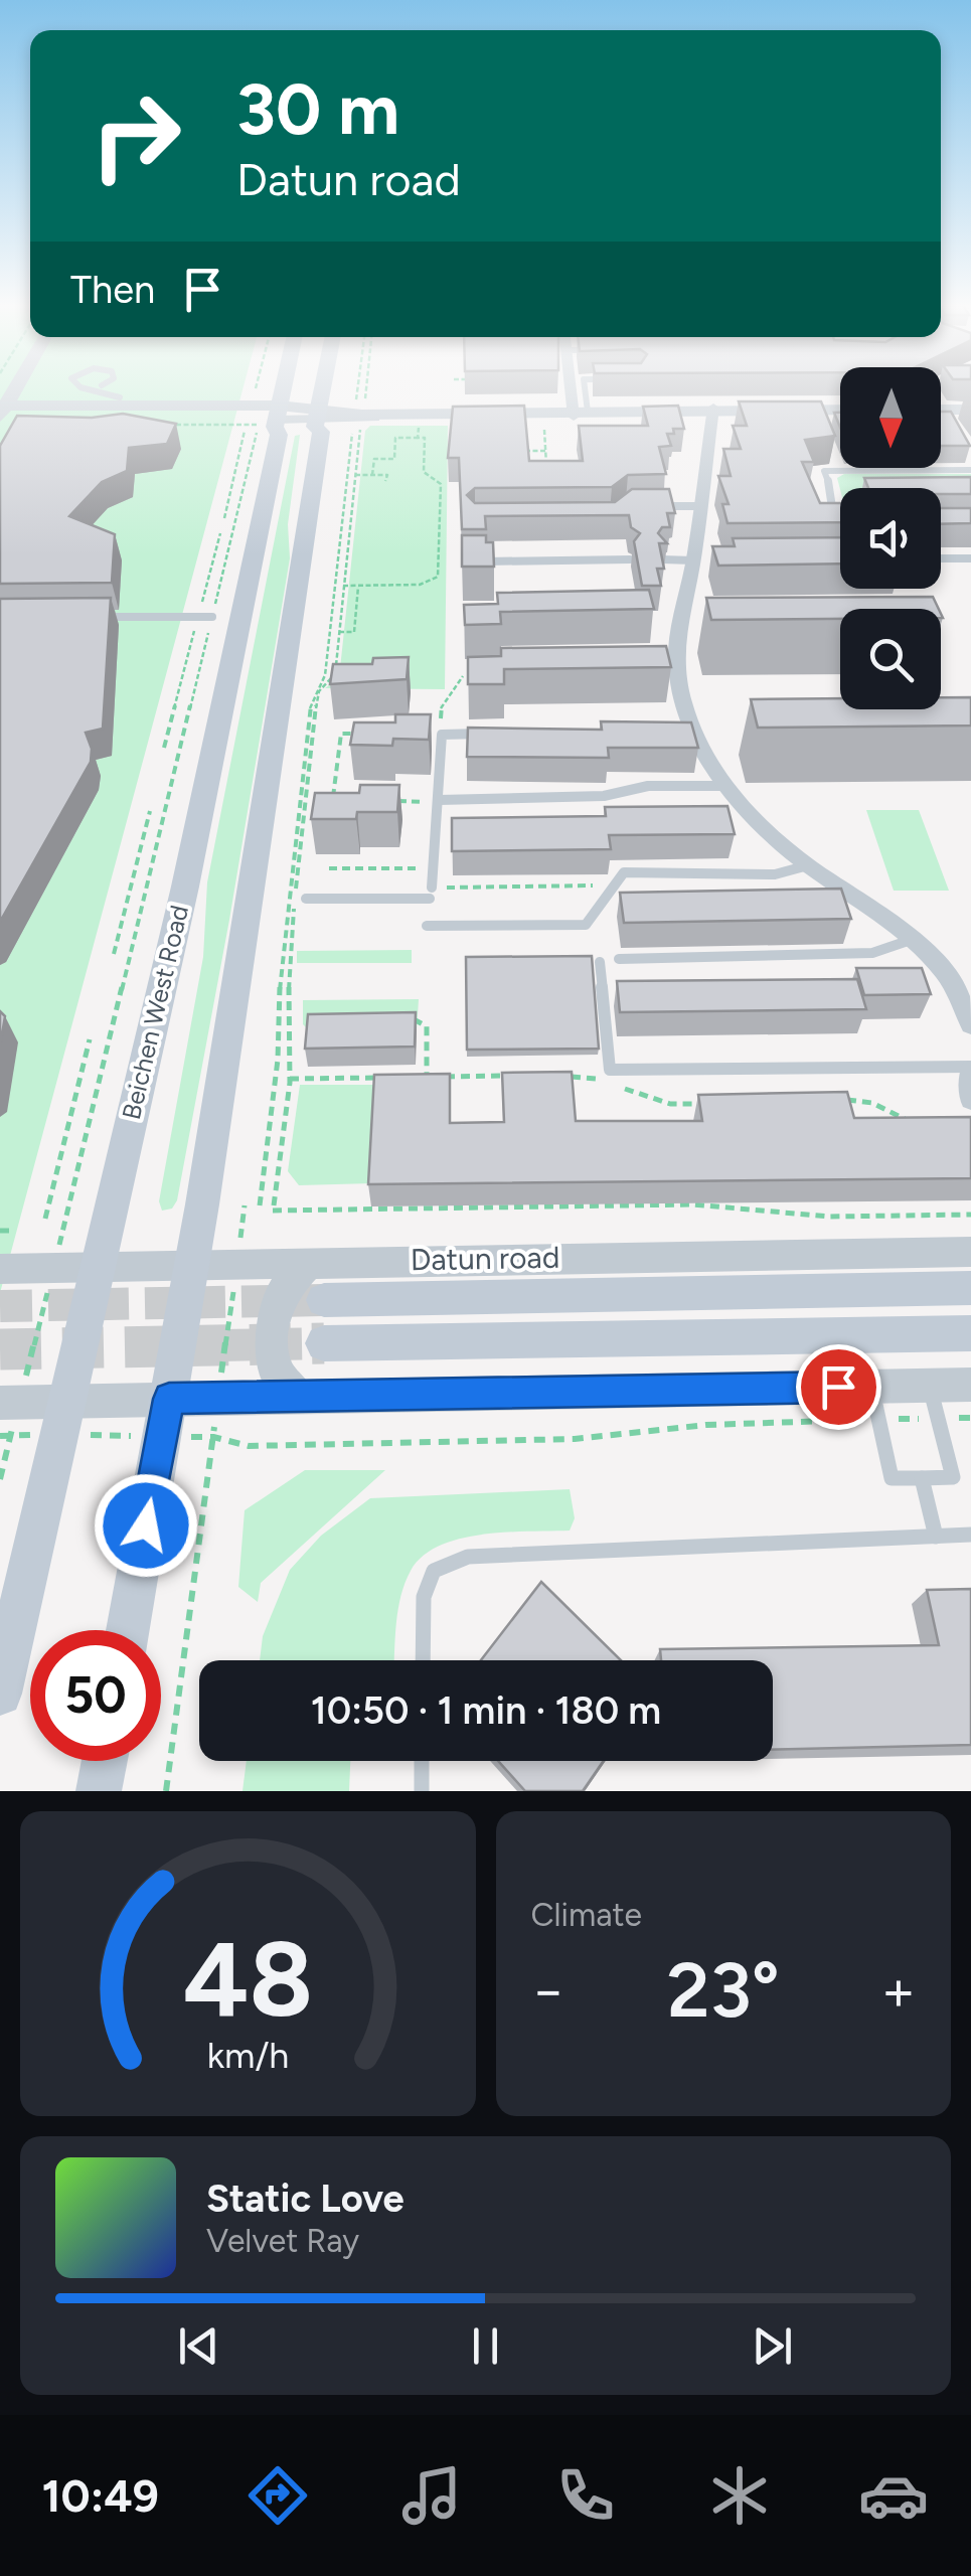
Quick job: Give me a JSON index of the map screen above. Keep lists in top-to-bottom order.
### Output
{
  "streets": {
    "main road": ["Beichen West Road", "Datun road"]
  },
  "crossings": [
    ["Beichen West Road", "Datun road"]
  ],
  "north": "bottom",
  "page": {
    "turn": ["30 m", "Datun road"],
    "then": "Then",
    "limit": "50",
    "trip": "10:50 · 1 min · 180 m",
    "tile": "Climate",
    "heat": ["−", "23°", "+"],
    "song": ["Static Love", "Velvet Ray"],
    "tabs": "10:49",
    "gauge": ["48", "km/h"]
  }
}
